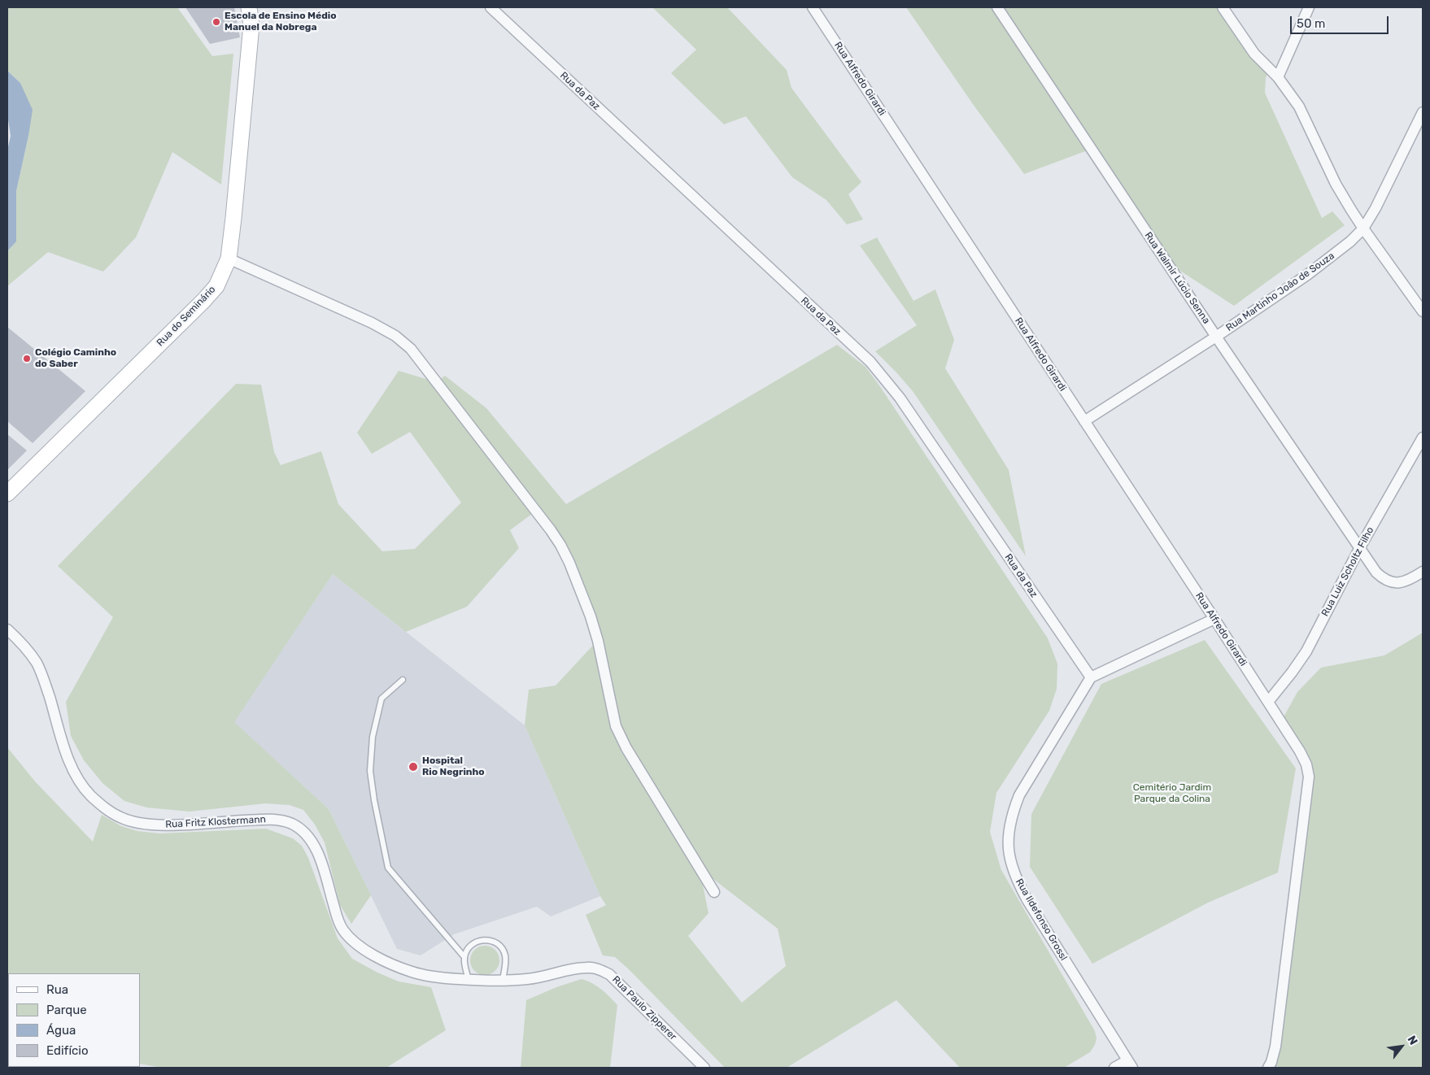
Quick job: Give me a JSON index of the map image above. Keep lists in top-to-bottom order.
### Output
{
  "streets": {
    "street": [
      "Rua Alfredo Girardi",
      "Rua da Paz",
      "Rua Walmir Lúcio Senna",
      "Rua Martinho João de Souza",
      "Rua do Seminário",
      "Rua Luiz Scholtz Filho",
      "Rua Fritz Klostermann",
      "Rua Ildefonso Grossl",
      "Rua Paulo Zipperer"
    ]
  },
  "crossings": [
    ["Rua Alfredo Girardi", "Rua Martinho João de Souza"],
    ["Rua Alfredo Girardi", "Rua Luiz Scholtz Filho"],
    ["Rua da Paz", "Rua Ildefonso Grossl"],
    ["Rua Walmir Lúcio Senna", "Rua Martinho João de Souza"],
    ["Rua Walmir Lúcio Senna", "Rua Luiz Scholtz Filho"],
    ["Rua Fritz Klostermann", "Rua Paulo Zipperer"]
  ],
  "parks": ["Cemitério Jardim Parque da Colina"],
  "places": ["Escola de Ensino Médio Manuel da Nobrega", "Colégio Caminho do Saber", "Hospital Rio Negrinho"],
  "legend": [
    "Rua",
    "Parque",
    "Água",
    "Edifício"
  ],
  "scale_bar": "50 m",
  "north": "top right"
}
